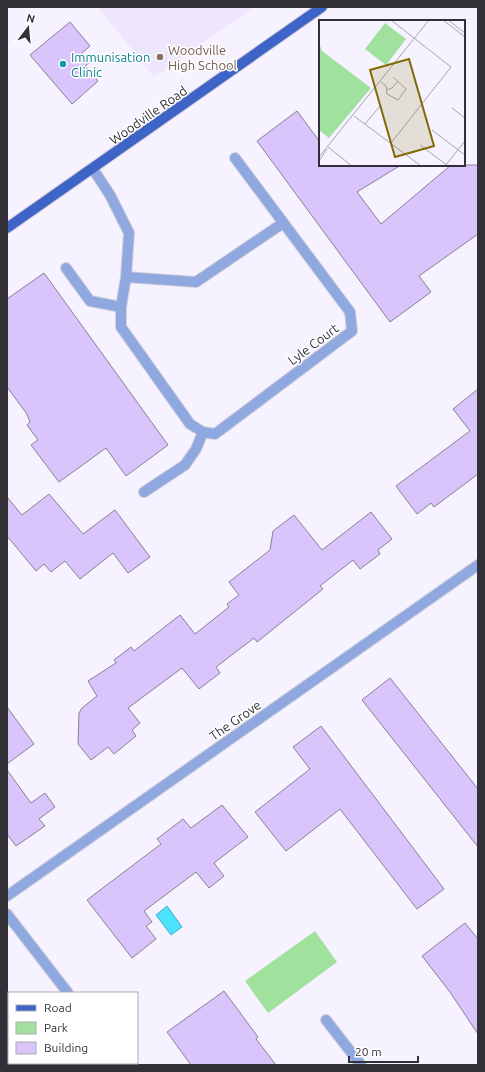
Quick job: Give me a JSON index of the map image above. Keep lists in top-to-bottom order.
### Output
{
  "streets": {
    "main road": ["Woodville Road"],
    "street": ["Lyle Court", "The Grove"]
  },
  "places": ["Woodville High School", "Immunisation Clinic"],
  "legend": ["Road", "Park", "Building"],
  "scale_bar": "20 m",
  "north": "top"
}
